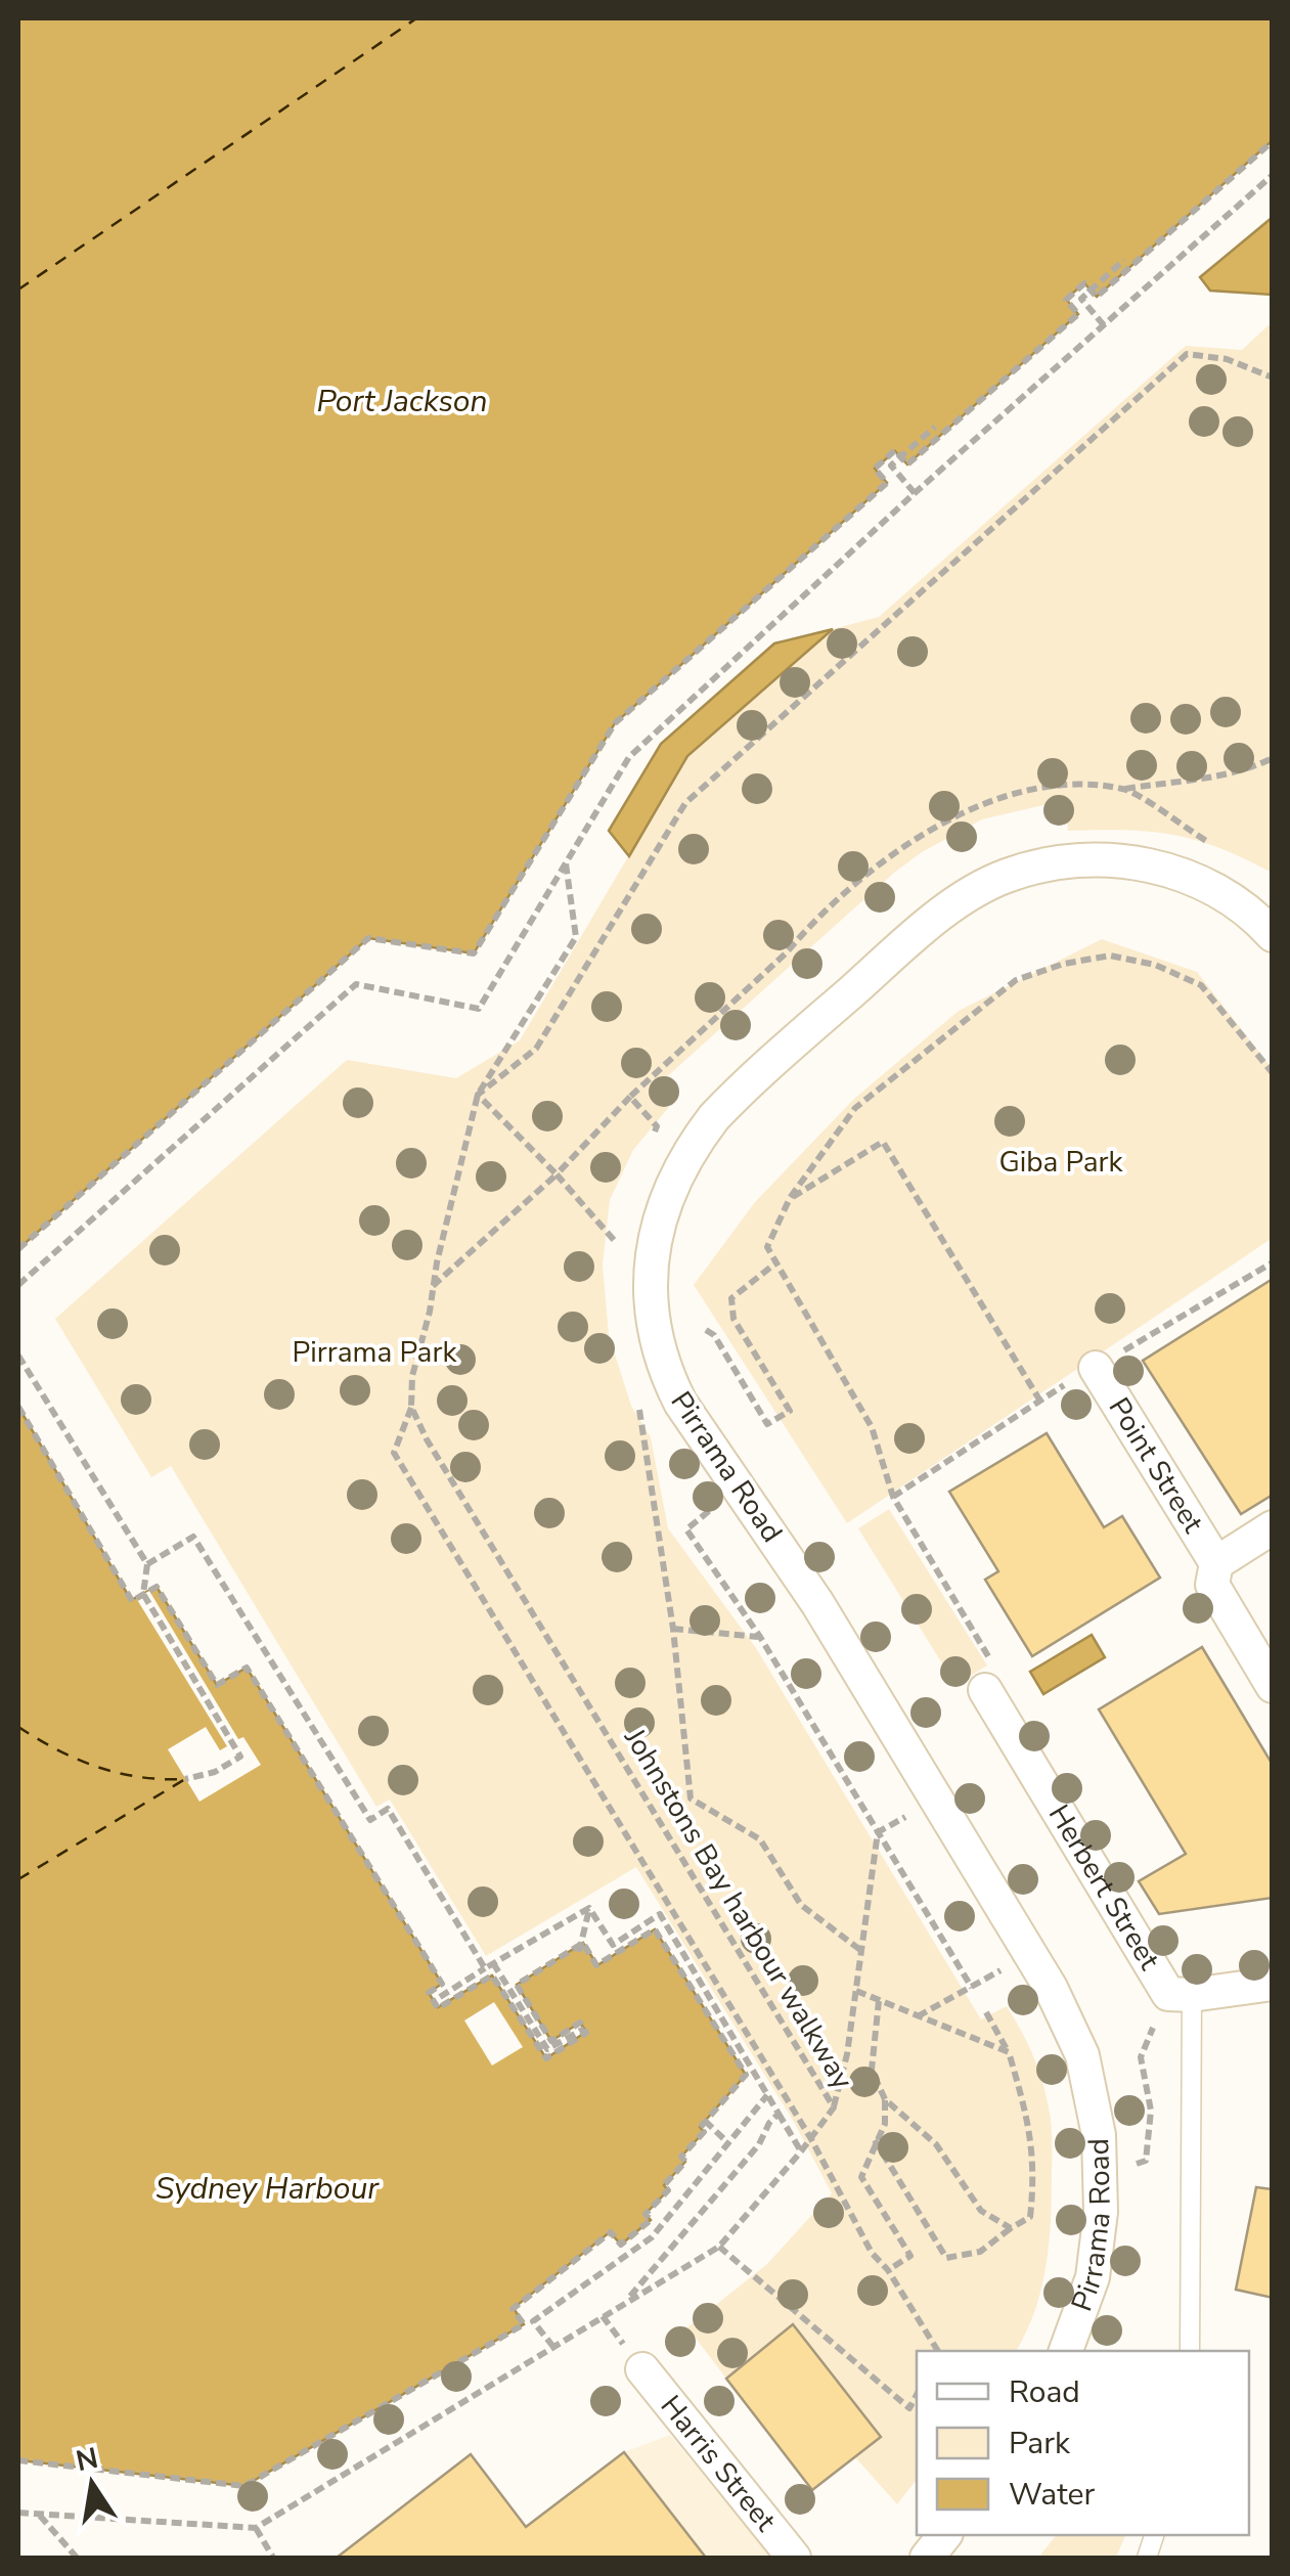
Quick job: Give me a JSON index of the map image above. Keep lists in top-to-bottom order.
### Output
{
  "streets": {
    "street": [
      "Point Street",
      "Pirrama Road",
      "Herbert Street",
      "Harris Street"
    ],
    "path": ["Johnstons Bay harbour walkway"]
  },
  "water": ["Port Jackson", "Sydney Harbour"],
  "parks": ["Giba Park", "Pirrama Park"],
  "legend": ["Road", "Park", "Water"],
  "north": "top"
}
